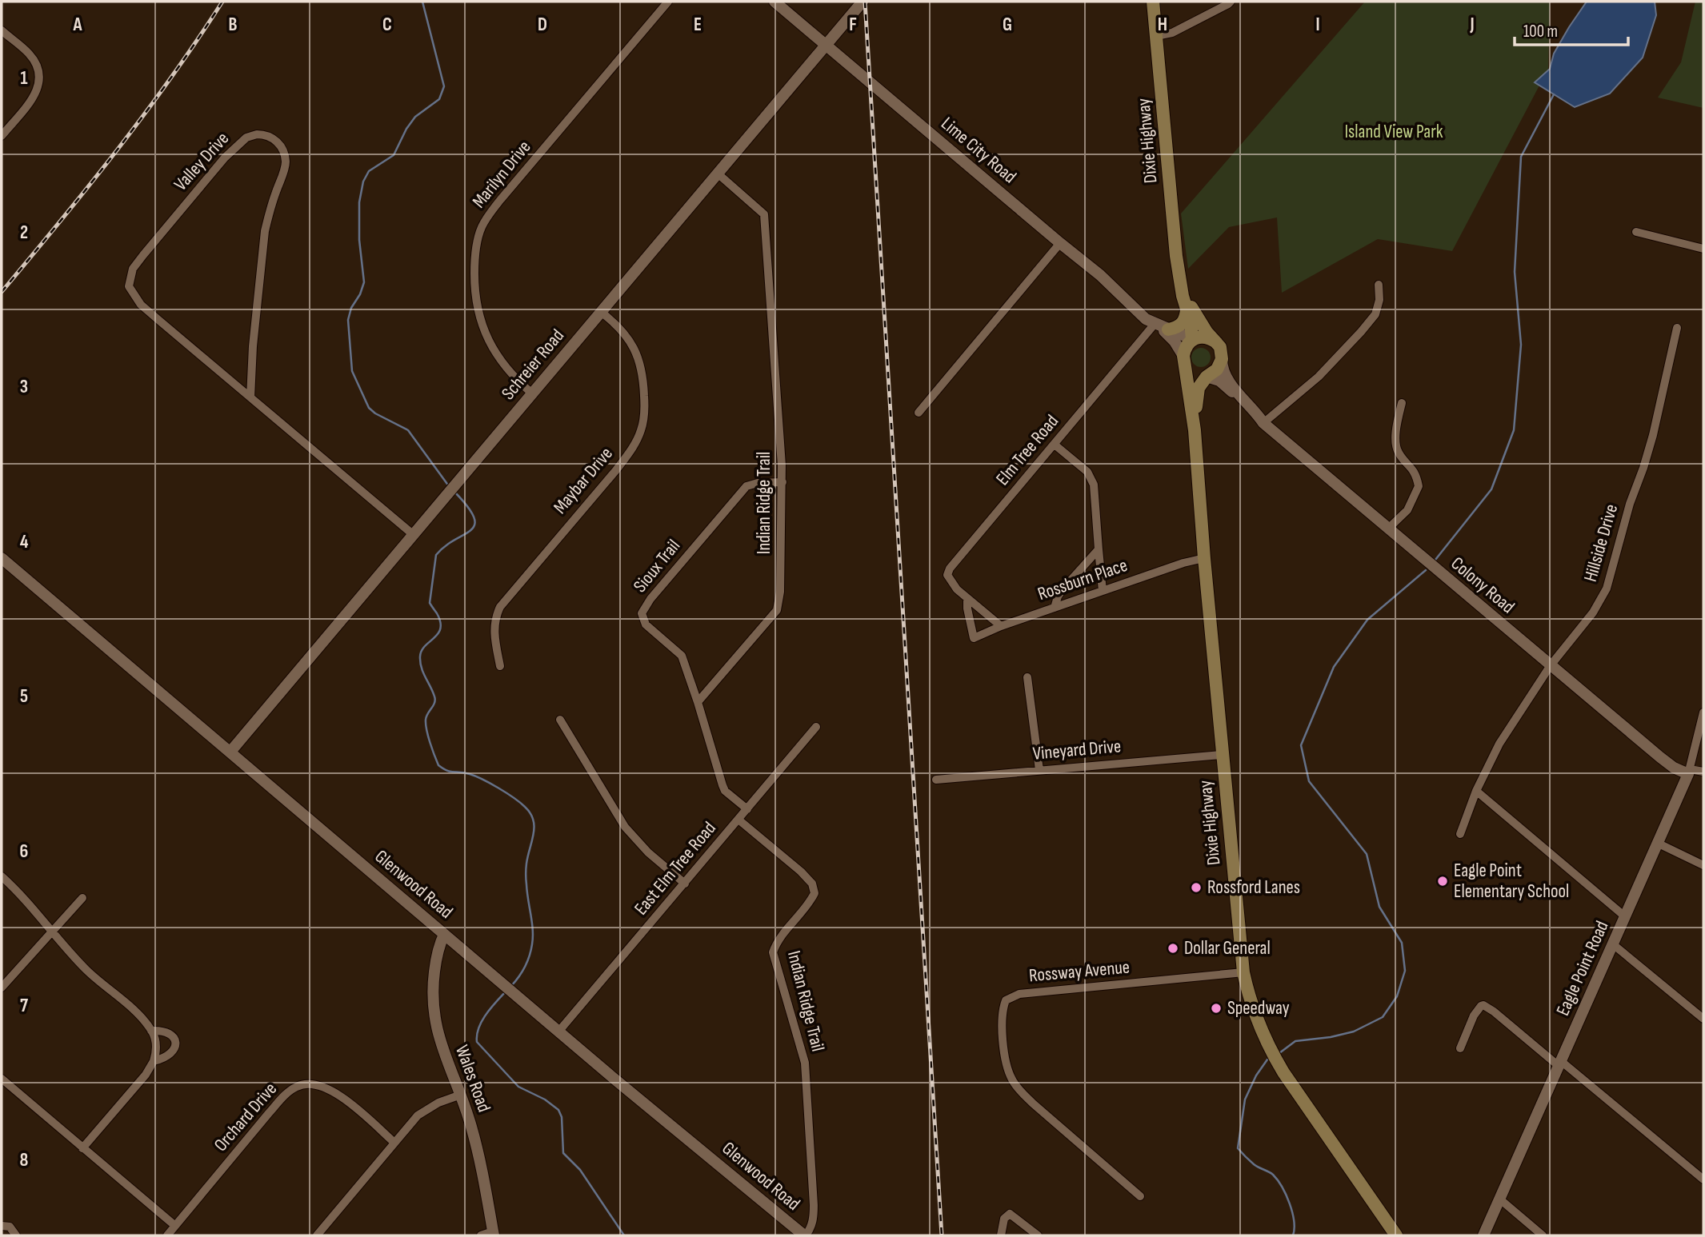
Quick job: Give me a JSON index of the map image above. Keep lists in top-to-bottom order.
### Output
{
  "streets": {
    "main road": ["Dixie Highway"],
    "street": [
      "Lime City Road",
      "Valley Drive",
      "Marilyn Drive",
      "Schreier Road",
      "Elm Tree Road",
      "Maybar Drive",
      "Indian Ridge Trail",
      "Hillside Drive",
      "Sioux Trail",
      "Rossburn Place",
      "Colony Road",
      "Vineyard Drive",
      "East Elm Tree Road",
      "Glenwood Road",
      "Eagle Point Road",
      "Rossway Avenue",
      "Wales Road",
      "Orchard Drive"
    ]
  },
  "crossings": [
    ["Dixie Highway", "Lime City Road"],
    ["Dixie Highway", "Rossburn Place"],
    ["Dixie Highway", "Colony Road"],
    ["Dixie Highway", "Vineyard Drive"],
    ["Dixie Highway", "Rossway Avenue"],
    ["Lime City Road", "Schreier Road"],
    ["Lime City Road", "Elm Tree Road"],
    ["Lime City Road", "Colony Road"],
    ["Valley Drive", "Schreier Road"],
    ["Marilyn Drive", "Schreier Road"],
    ["Schreier Road", "Maybar Drive"],
    ["Schreier Road", "Indian Ridge Trail"],
    ["Schreier Road", "Glenwood Road"],
    ["Elm Tree Road", "Rossburn Place"],
    ["Indian Ridge Trail", "Sioux Trail"],
    ["Indian Ridge Trail", "East Elm Tree Road"],
    ["Indian Ridge Trail", "Glenwood Road"],
    ["Hillside Drive", "Colony Road"],
    ["Colony Road", "Eagle Point Road"],
    ["East Elm Tree Road", "Glenwood Road"],
    ["Glenwood Road", "Wales Road"]
  ],
  "parks": ["Island View Park"],
  "places": [
    "Eagle Point Elementary School",
    "Rossford Lanes",
    "Dollar General",
    "Speedway"
  ],
  "scale_bar": "100 m",
  "grid": {
    "columns": [
      "A",
      "B",
      "C",
      "D",
      "E",
      "F",
      "G",
      "H",
      "I",
      "J"
    ],
    "rows": [
      "1",
      "2",
      "3",
      "4",
      "5",
      "6",
      "7",
      "8"
    ]
  }
}
